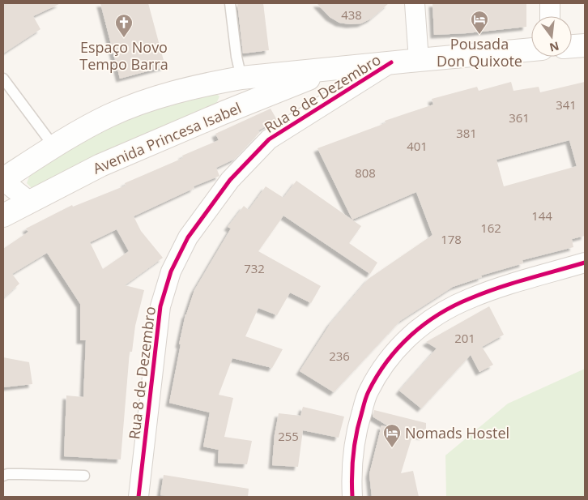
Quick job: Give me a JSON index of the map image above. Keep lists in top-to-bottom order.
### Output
{
  "streets": {
    "main road": ["Avenida Princesa Isabel"],
    "street": ["Rua 8 de Dezembro"]
  },
  "crossings": [
    ["Rua 8 de Dezembro", "Avenida Princesa Isabel"]
  ],
  "places": {
    "hotel": ["Pousada Don Quixote", "Nomads Hostel"],
    "church": ["Espaço Novo Tempo Barra"]
  },
  "house_numbers": [
    "438",
    "341",
    "361",
    "381",
    "401",
    "808",
    "144",
    "162",
    "178",
    "732",
    "201",
    "236",
    "255"
  ],
  "north": "bottom"
}
